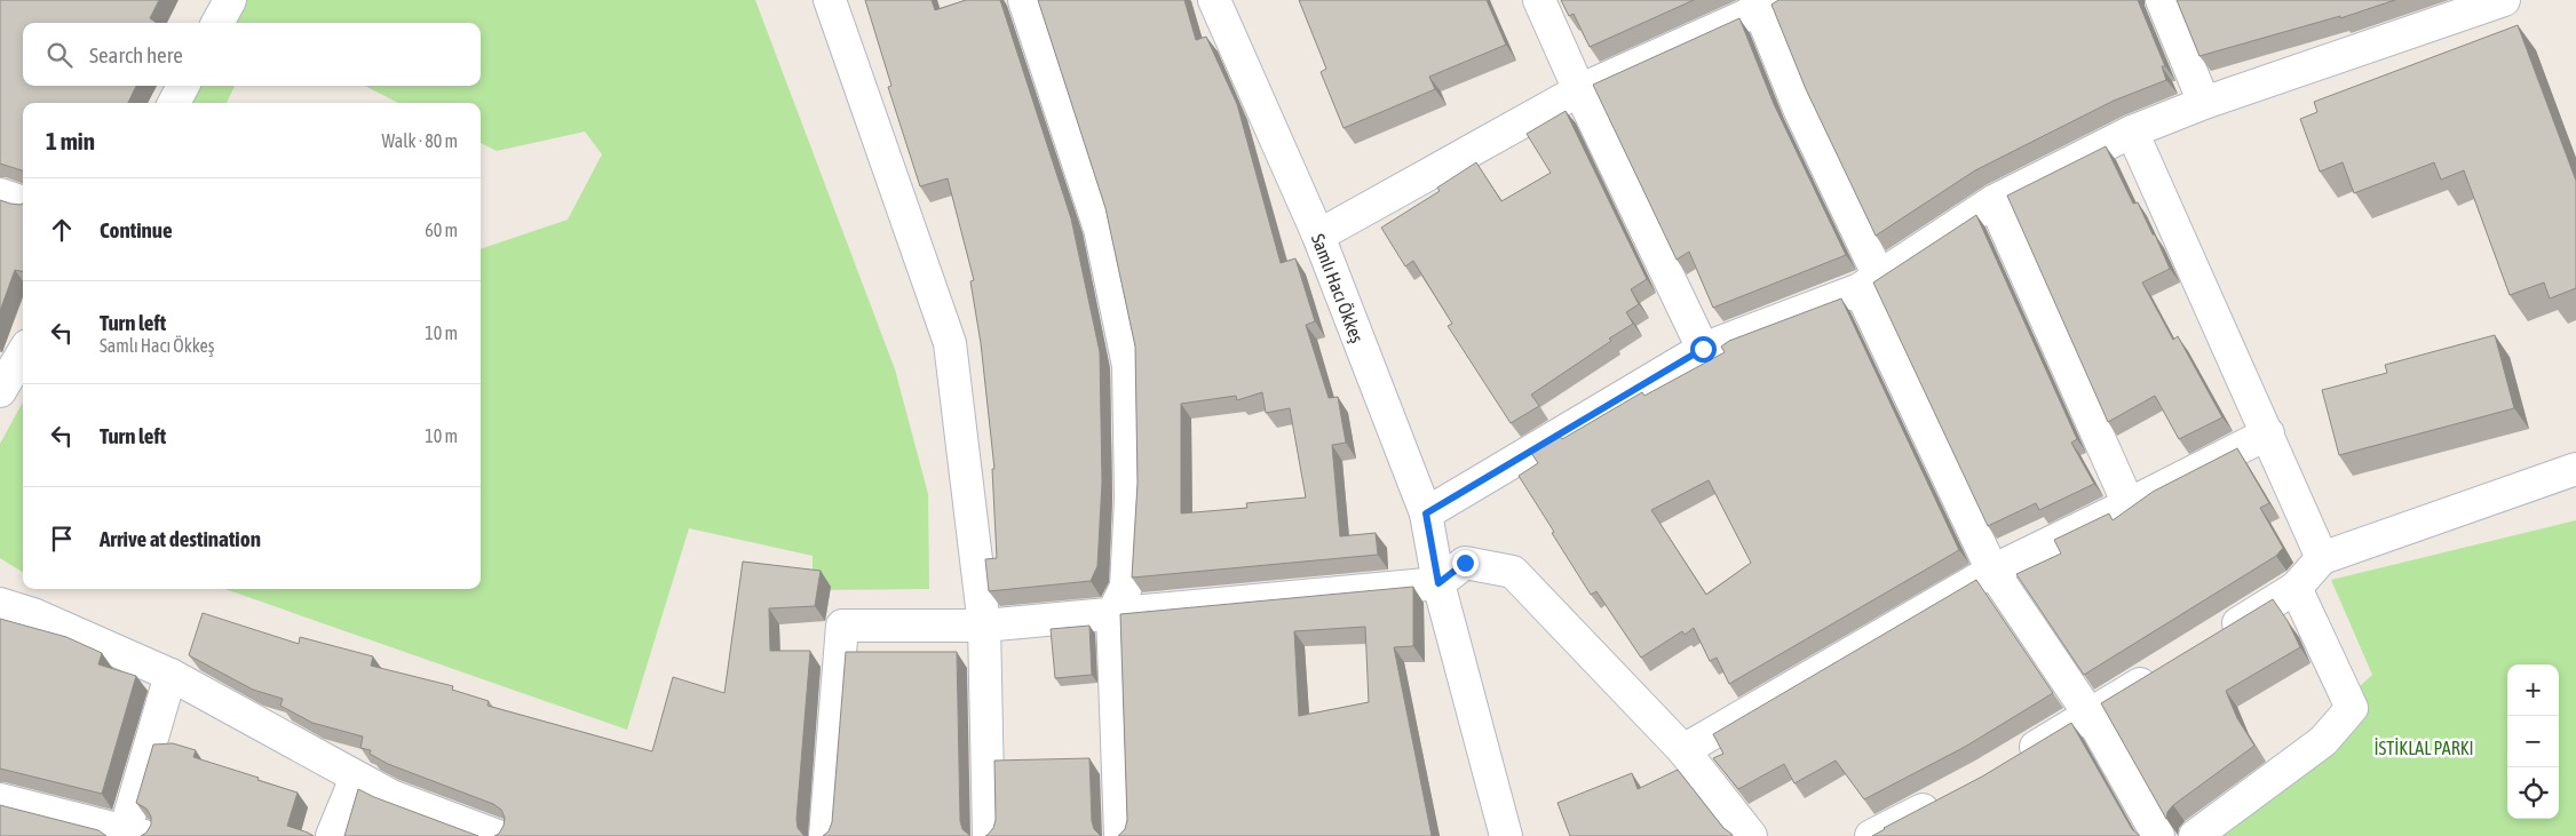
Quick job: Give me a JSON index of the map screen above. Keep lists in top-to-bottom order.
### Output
{
  "streets": {
    "street": ["Samlı Hacı Ökkeş"]
  },
  "parks": ["İSTİKLAL PARKI"],
  "page": {
    "search": "Search here",
    "heading": ["1 min", "Walk · 80 m"],
    "list": [
      ["Continue", "60 m"],
      ["Turn left", "Samlı Hacı Ökkeş", "10 m"],
      ["Turn left", "10 m"],
      "Arrive at destination"
    ],
    "map_buttons": ["+", "−"]
  }
}
